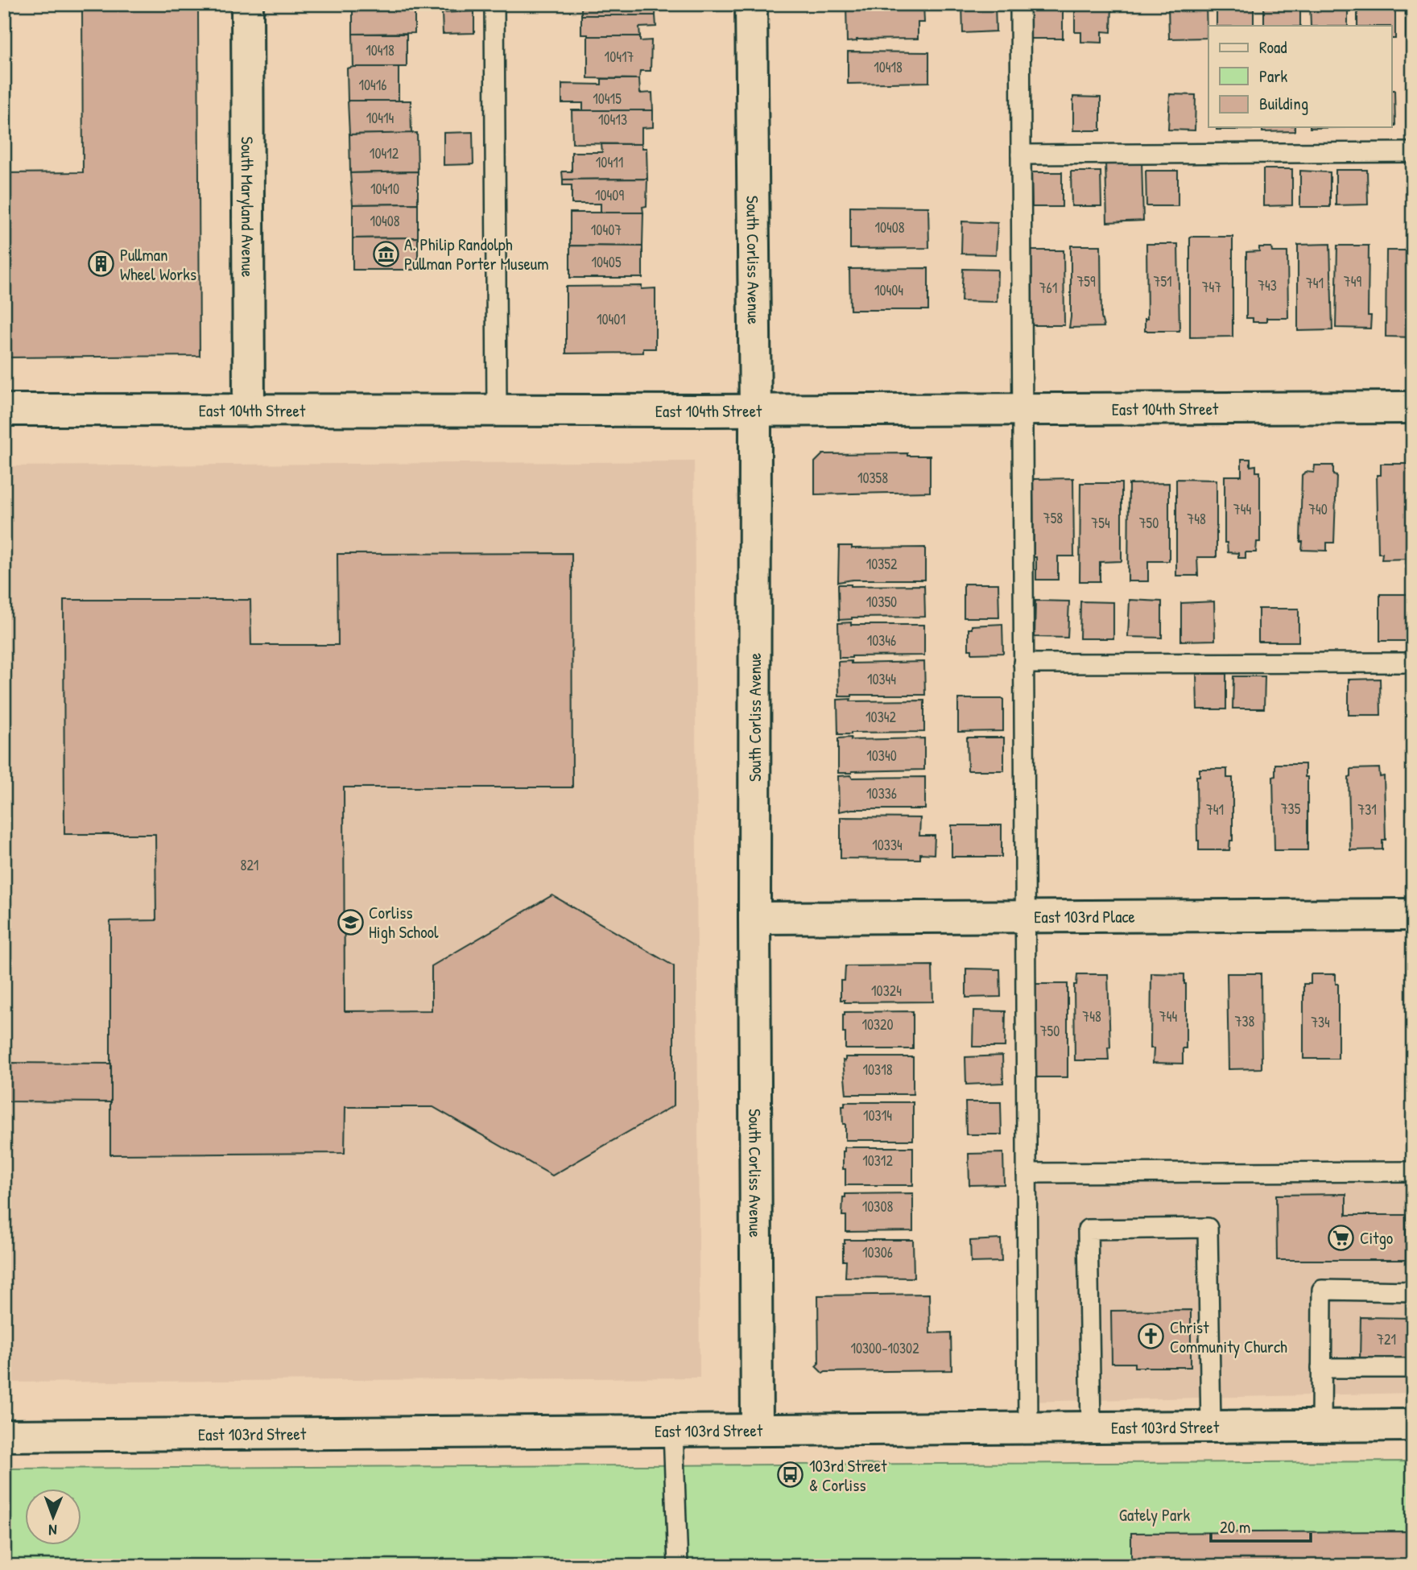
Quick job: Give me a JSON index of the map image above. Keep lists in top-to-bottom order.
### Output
{
  "streets": {
    "street": [
      "South Maryland Avenue",
      "South Corliss Avenue",
      "East 104th Street",
      "East 103rd Place",
      "East 103rd Street"
    ]
  },
  "crossings": [
    ["South Maryland Avenue", "East 104th Street"],
    ["South Corliss Avenue", "East 104th Street"],
    ["South Corliss Avenue", "East 103rd Place"],
    ["South Corliss Avenue", "East 103rd Street"]
  ],
  "parks": ["Gately Park"],
  "places": {
    "museum": ["A. Philip Randolph Pullman Porter Museum"],
    "building": ["Pullman Wheel Works"],
    "school or university": ["Corliss High School"],
    "supermarket": ["Citgo"],
    "church": ["Christ Community Church"],
    "bus stop": ["103rd Street & Corliss"]
  },
  "house_numbers": [
    "10418",
    "10417",
    "10418",
    "10416",
    "10415",
    "10414",
    "10413",
    "10412",
    "10411",
    "10410",
    "10409",
    "10408",
    "10408",
    "10407",
    "10405",
    "759",
    "751",
    "749",
    "741",
    "743",
    "747",
    "761",
    "10404",
    "10401",
    "10358",
    "744",
    "740",
    "758",
    "748",
    "754",
    "750",
    "10352",
    "10350",
    "10346",
    "10344",
    "10342",
    "10340",
    "10336",
    "735",
    "741",
    "731",
    "10334",
    "821",
    "10324",
    "748",
    "744",
    "738",
    "734",
    "10320",
    "750",
    "10318",
    "10314",
    "10312",
    "10308",
    "10306",
    "721",
    "10300-10302"
  ],
  "legend": ["Road", "Park", "Building"],
  "scale_bar": "20 m",
  "north": "bottom"
}
